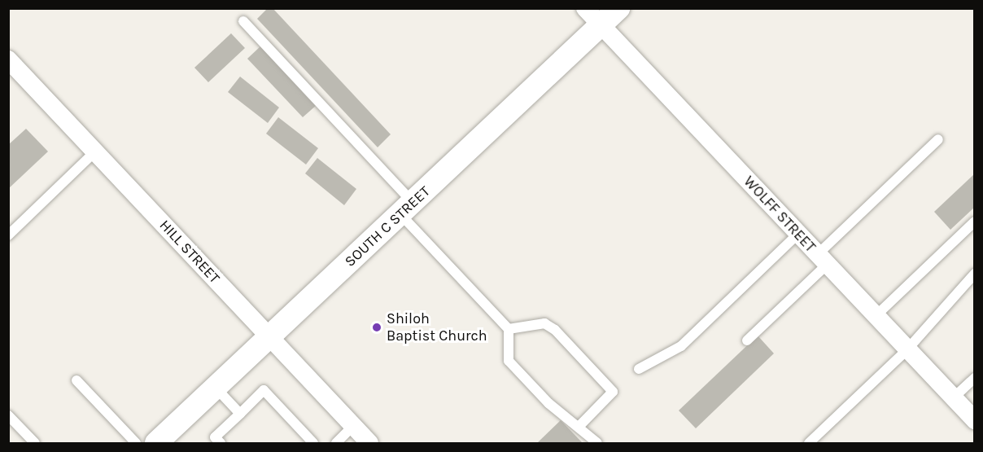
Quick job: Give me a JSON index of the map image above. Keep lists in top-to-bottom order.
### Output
{
  "streets": {
    "street": ["WOLFF STREET", "SOUTH C STREET", "HILL STREET"]
  },
  "crossings": [
    ["WOLFF STREET", "SOUTH C STREET"],
    ["SOUTH C STREET", "HILL STREET"]
  ],
  "places": ["Shiloh Baptist Church"]
}
